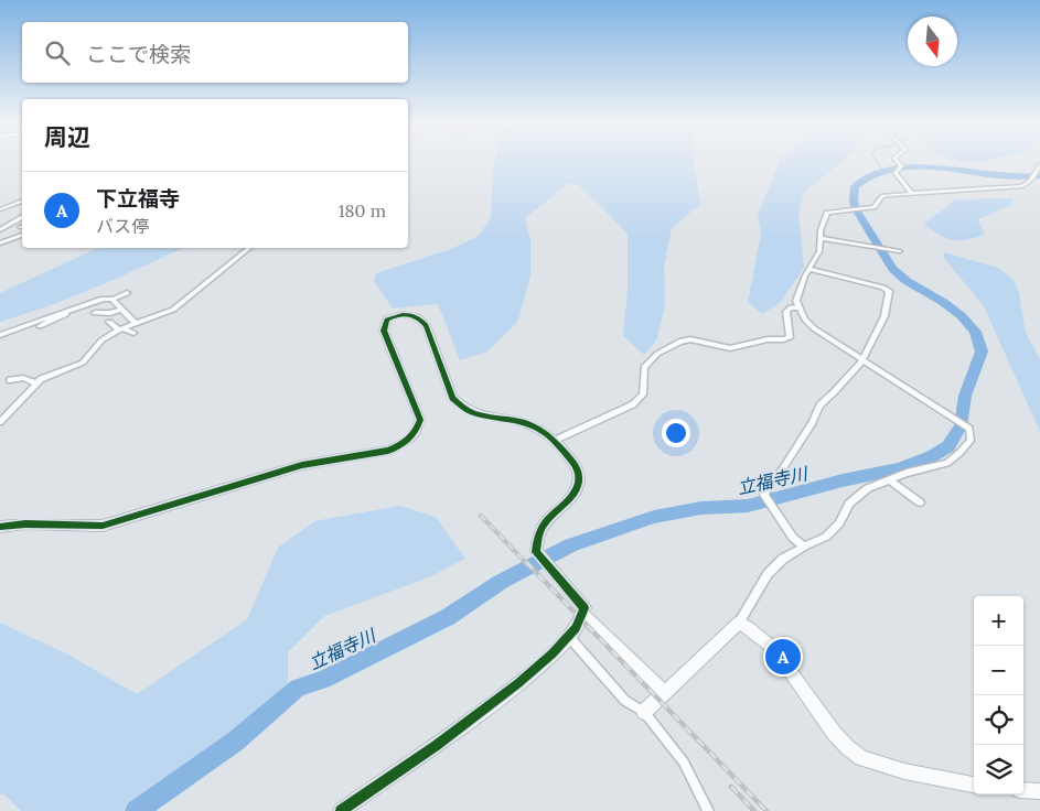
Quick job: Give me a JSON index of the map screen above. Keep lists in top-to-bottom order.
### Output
{
  "water": ["立福寺川"],
  "north": "bottom",
  "page": {
    "search": "ここで検索",
    "heading": "周辺",
    "list": [
      {
        "mark": "A",
        "name": "下立福寺",
        "note": "バス停",
        "value": "180 m"
      }
    ],
    "map_buttons": ["+", "−"],
    "pins": "A"
  }
}
